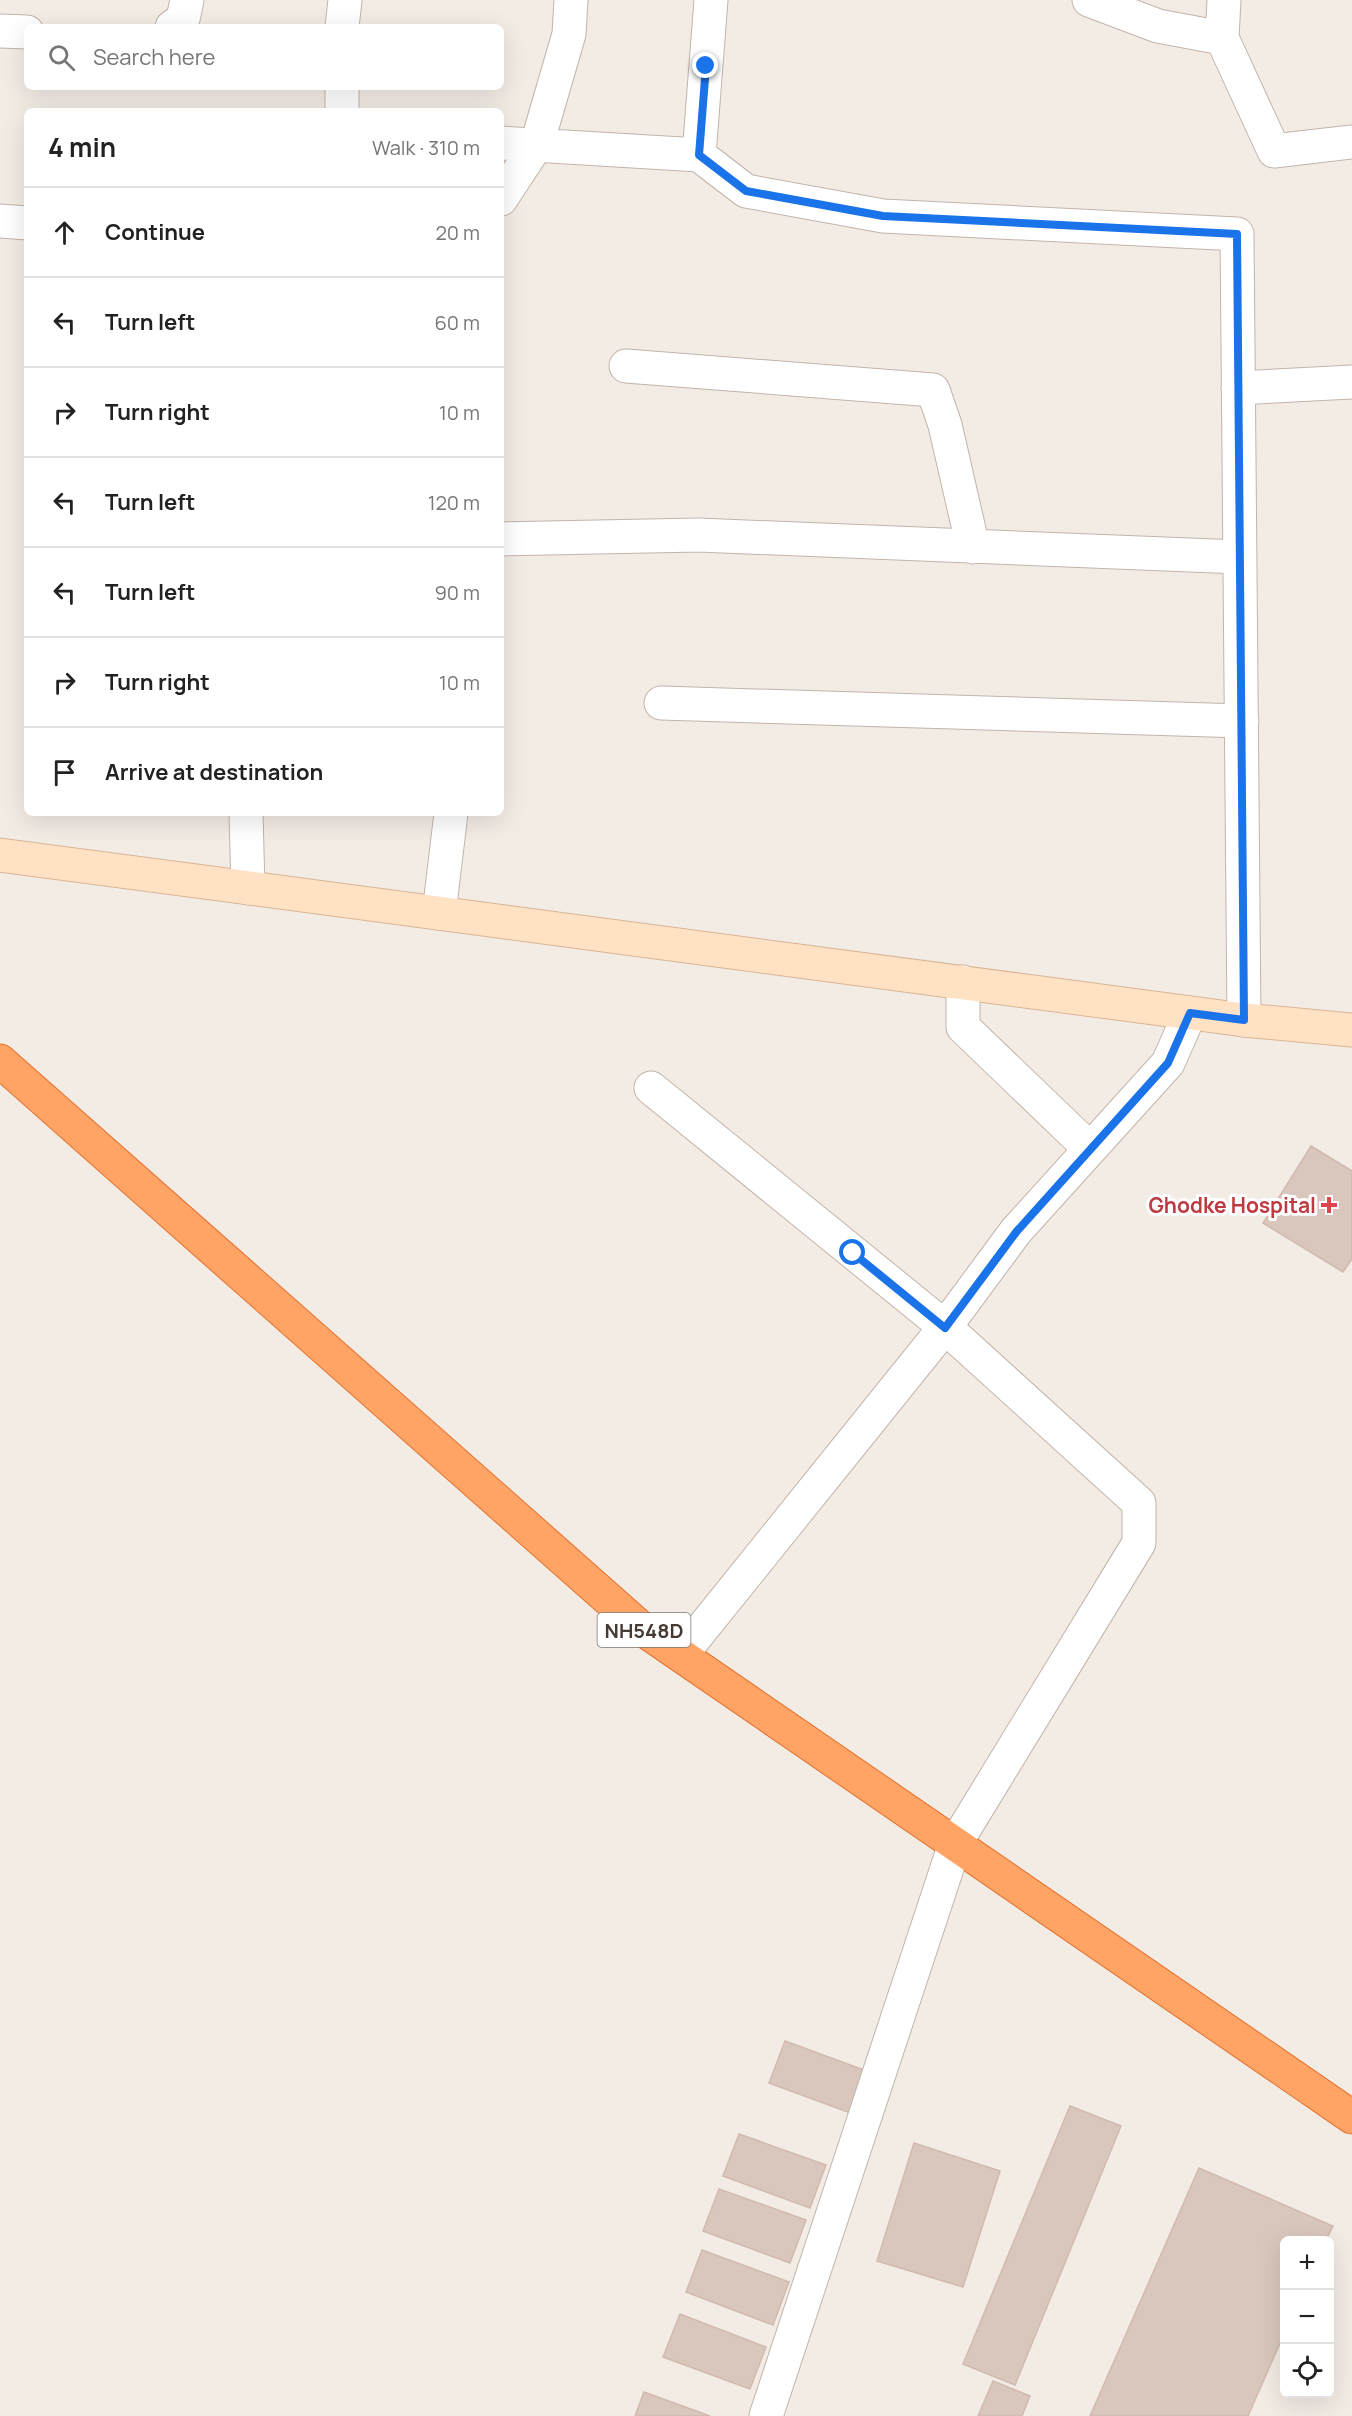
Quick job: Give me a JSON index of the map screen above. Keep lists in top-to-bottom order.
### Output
{
  "streets": {
    "highway": ["NH548D"]
  },
  "places": {
    "health": ["Ghodke Hospital"]
  },
  "page": {
    "search": "Search here",
    "heading": ["4 min", "Walk · 310 m"],
    "list": [
      ["Continue", "20 m"],
      ["Turn left", "60 m"],
      ["Turn right", "10 m"],
      ["Turn left", "120 m"],
      ["Turn left", "90 m"],
      ["Turn right", "10 m"],
      "Arrive at destination"
    ],
    "map_buttons": ["+", "−"]
  }
}
